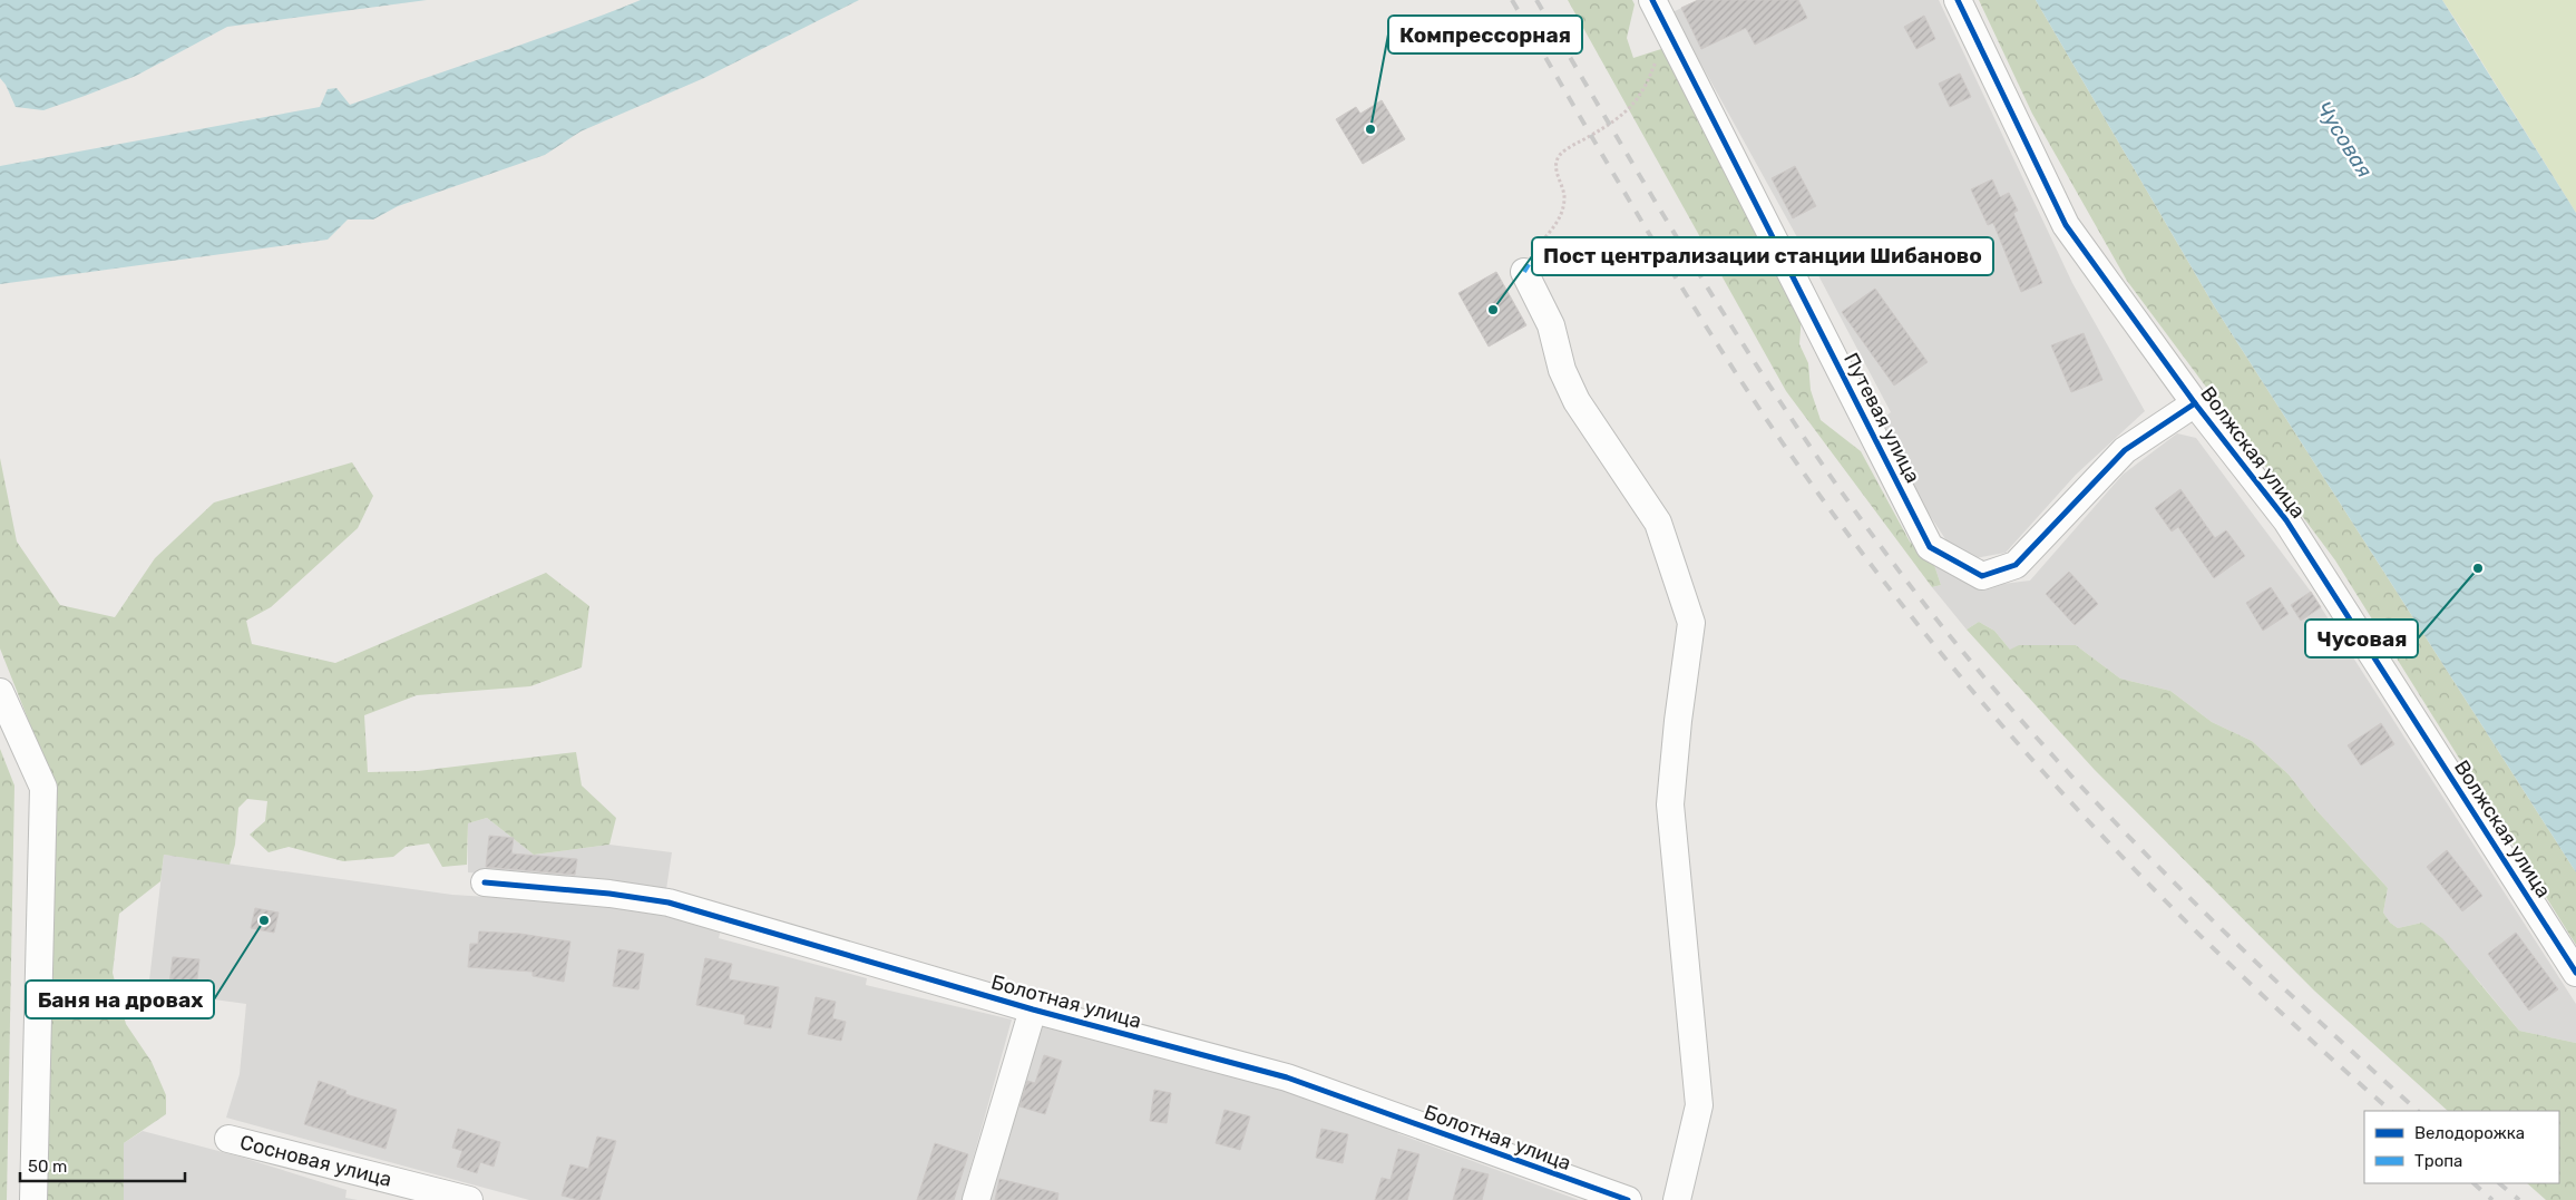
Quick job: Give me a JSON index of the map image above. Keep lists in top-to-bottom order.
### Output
{
  "streets": {
    "street": [
      "Путевая улица",
      "Волжская улица",
      "Болотная улица",
      "Сосновая улица"
    ]
  },
  "crossings": [
    ["Путевая улица", "Волжская улица"]
  ],
  "water": ["Чусовая"],
  "places": [
    "Компрессорная",
    "Пост централизации станции Шибаново",
    "Чусовая",
    "Баня на дровах"
  ],
  "legend": ["Велодорожка", "Тропа"],
  "scale_bar": "50 m"
}
